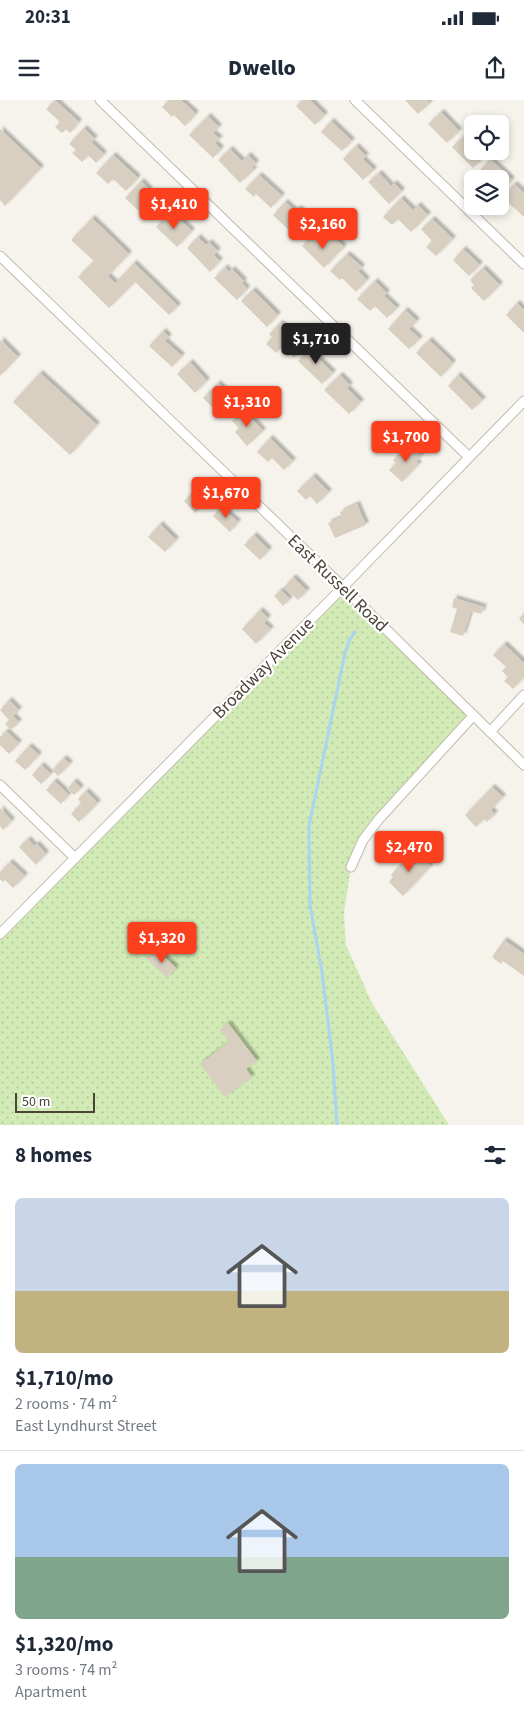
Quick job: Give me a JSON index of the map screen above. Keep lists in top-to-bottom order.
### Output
{
  "streets": {
    "street": ["East Russell Road", "Broadway Avenue"]
  },
  "crossings": [
    ["East Russell Road", "Broadway Avenue"]
  ],
  "scale_bar": "50 m",
  "page": {
    "status": "20:31",
    "header": "Dwello",
    "price": [
      "$1,410",
      "$2,160",
      "$1,710",
      "$1,310",
      "$1,700",
      "$1,670",
      "$2,470",
      "$1,320"
    ],
    "scale": "50 m",
    "heading": "8 homes",
    "list": [
      {
        "name": "$1,710/mo",
        "note": "2 rooms · 74 m² · East Lyndhurst Street"
      },
      {
        "name": "$1,320/mo",
        "note": "3 rooms · 74 m² · Apartment"
      }
    ]
  }
}
